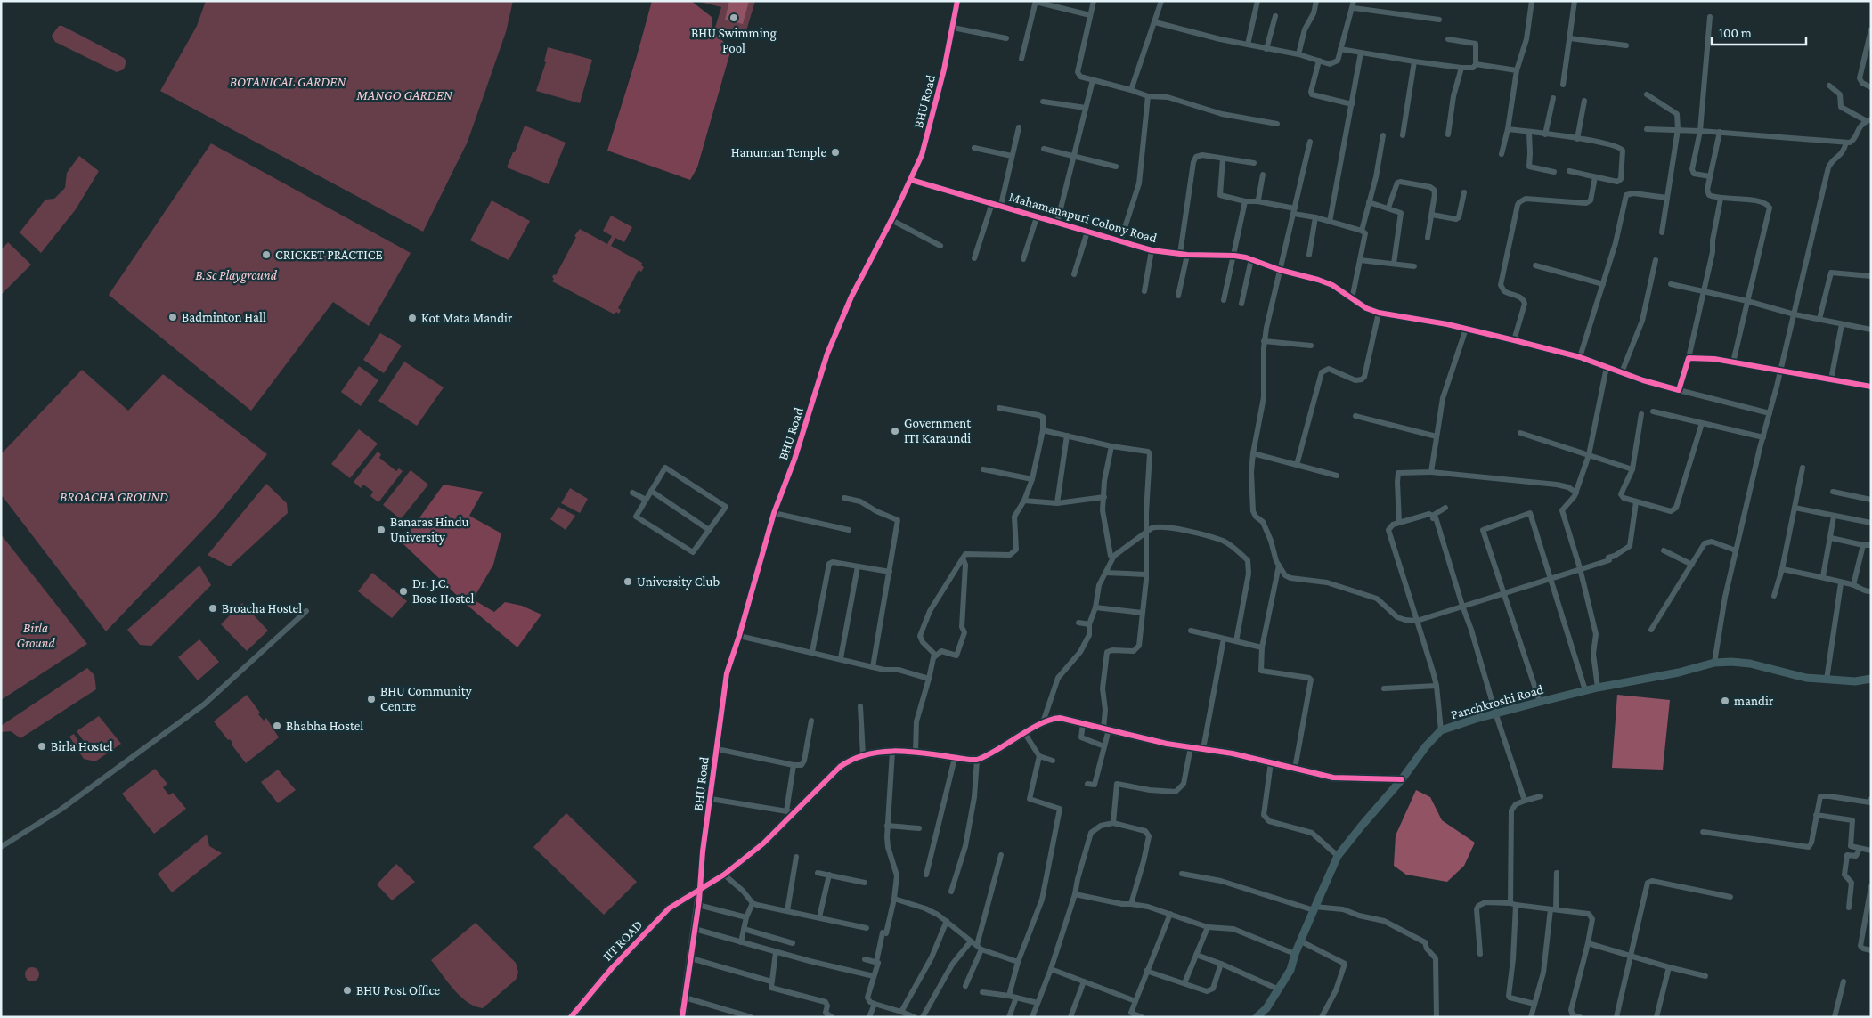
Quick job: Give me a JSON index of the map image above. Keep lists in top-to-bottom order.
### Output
{
  "streets": {
    "street": [
      "BHU Road",
      "Mahamanapuri Colony Road",
      "Panchkroshi Road",
      "IIT ROAD"
    ]
  },
  "crossings": [
    ["BHU Road", "Mahamanapuri Colony Road"],
    ["BHU Road", "IIT ROAD"]
  ],
  "parks": [
    "BOTANICAL GARDEN",
    "MANGO GARDEN",
    "B.Sc Playground",
    "BROACHA GROUND",
    "Birla Ground"
  ],
  "places": [
    "BHU Swimming Pool",
    "Hanuman Temple",
    "CRICKET PRACTICE",
    "Badminton Hall",
    "Kot Mata Mandir",
    "Government ITI Karaundi",
    "Banaras Hindu University",
    "University Club",
    "Dr. J.C. Bose Hostel",
    "Broacha Hostel",
    "BHU Community Centre",
    "mandir",
    "Bhabha Hostel",
    "Birla Hostel",
    "BHU Post Office"
  ],
  "scale_bar": "100 m"
}
